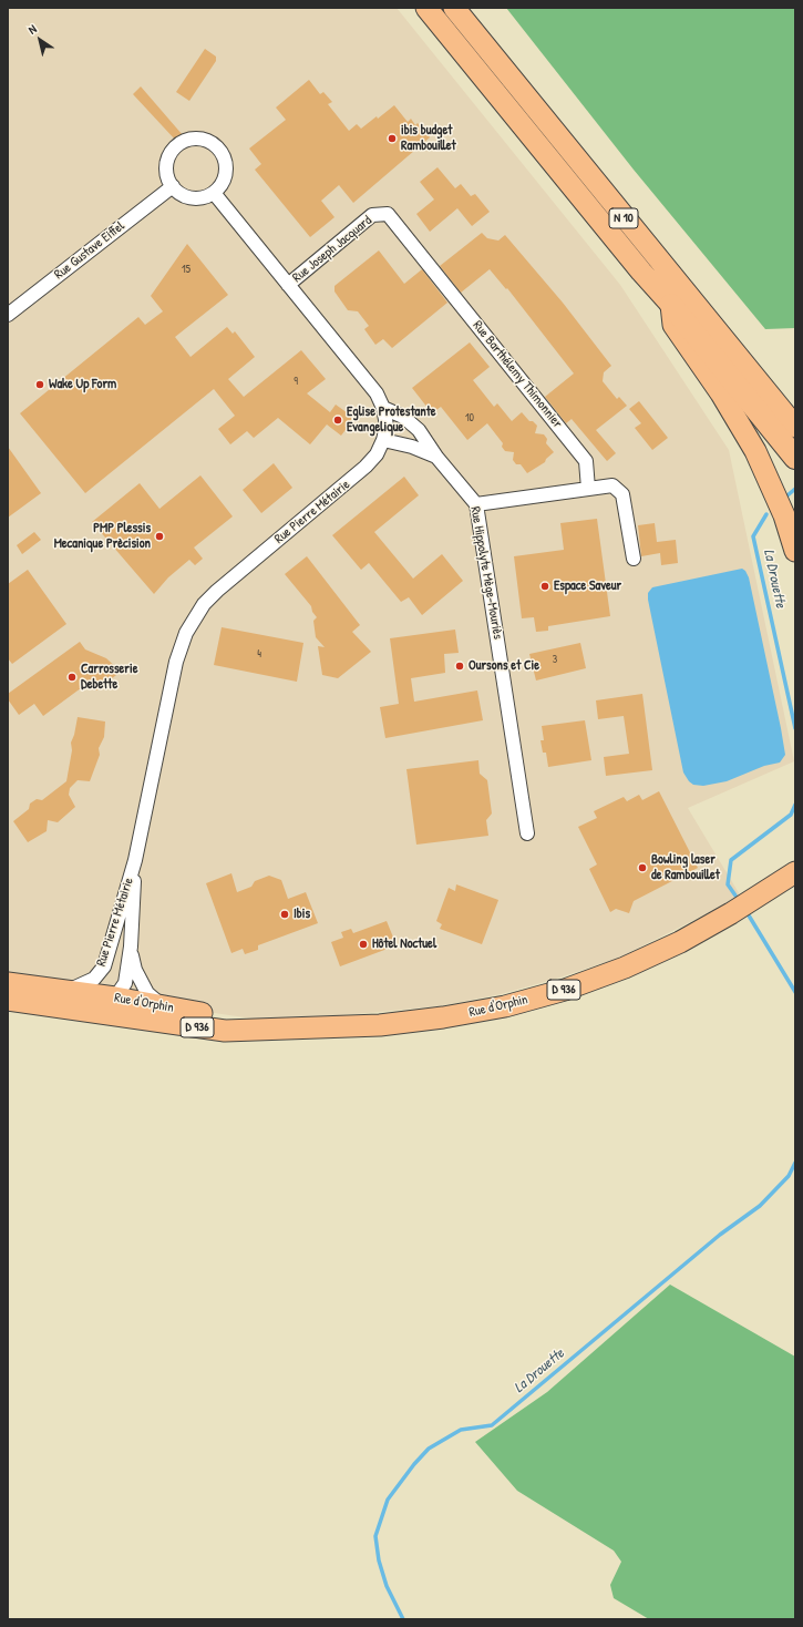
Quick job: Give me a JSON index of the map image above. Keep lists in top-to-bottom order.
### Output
{
  "streets": {
    "highway": ["N 10"],
    "main road": ["D 936", "Rue d'Orphin"],
    "street": [
      "Rue Joseph Jacquard",
      "Rue Gustave Eiffel",
      "Rue Barthélemy Thimonnier",
      "Rue Pierre Métairie",
      "Rue Hippolyte Mège-Mouriès"
    ]
  },
  "crossings": [
    ["Rue Joseph Jacquard", "Rue Barthélemy Thimonnier"],
    ["Rue Joseph Jacquard", "Rue Pierre Métairie"],
    ["Rue Gustave Eiffel", "Rue Pierre Métairie"],
    ["Rue Pierre Métairie", "Rue Hippolyte Mège-Mouriès"],
    ["Rue Pierre Métairie", "Rue d'Orphin"]
  ],
  "water": ["La Drouette"],
  "places": [
    "ibis budget Rambouillet",
    "Wake Up Form",
    "Eglise Protestante Evangelique",
    "PMP Plessis Mecanique Prècision",
    "Espace Saveur",
    "Oursons et Cie",
    "Carrosserie Debette",
    "Bowling laser de Rambouillet",
    "Ibis",
    "Hôtel Noctuel"
  ],
  "house_numbers": [
    "15",
    "9",
    "10",
    "4",
    "3"
  ],
  "north": "top left"
}
